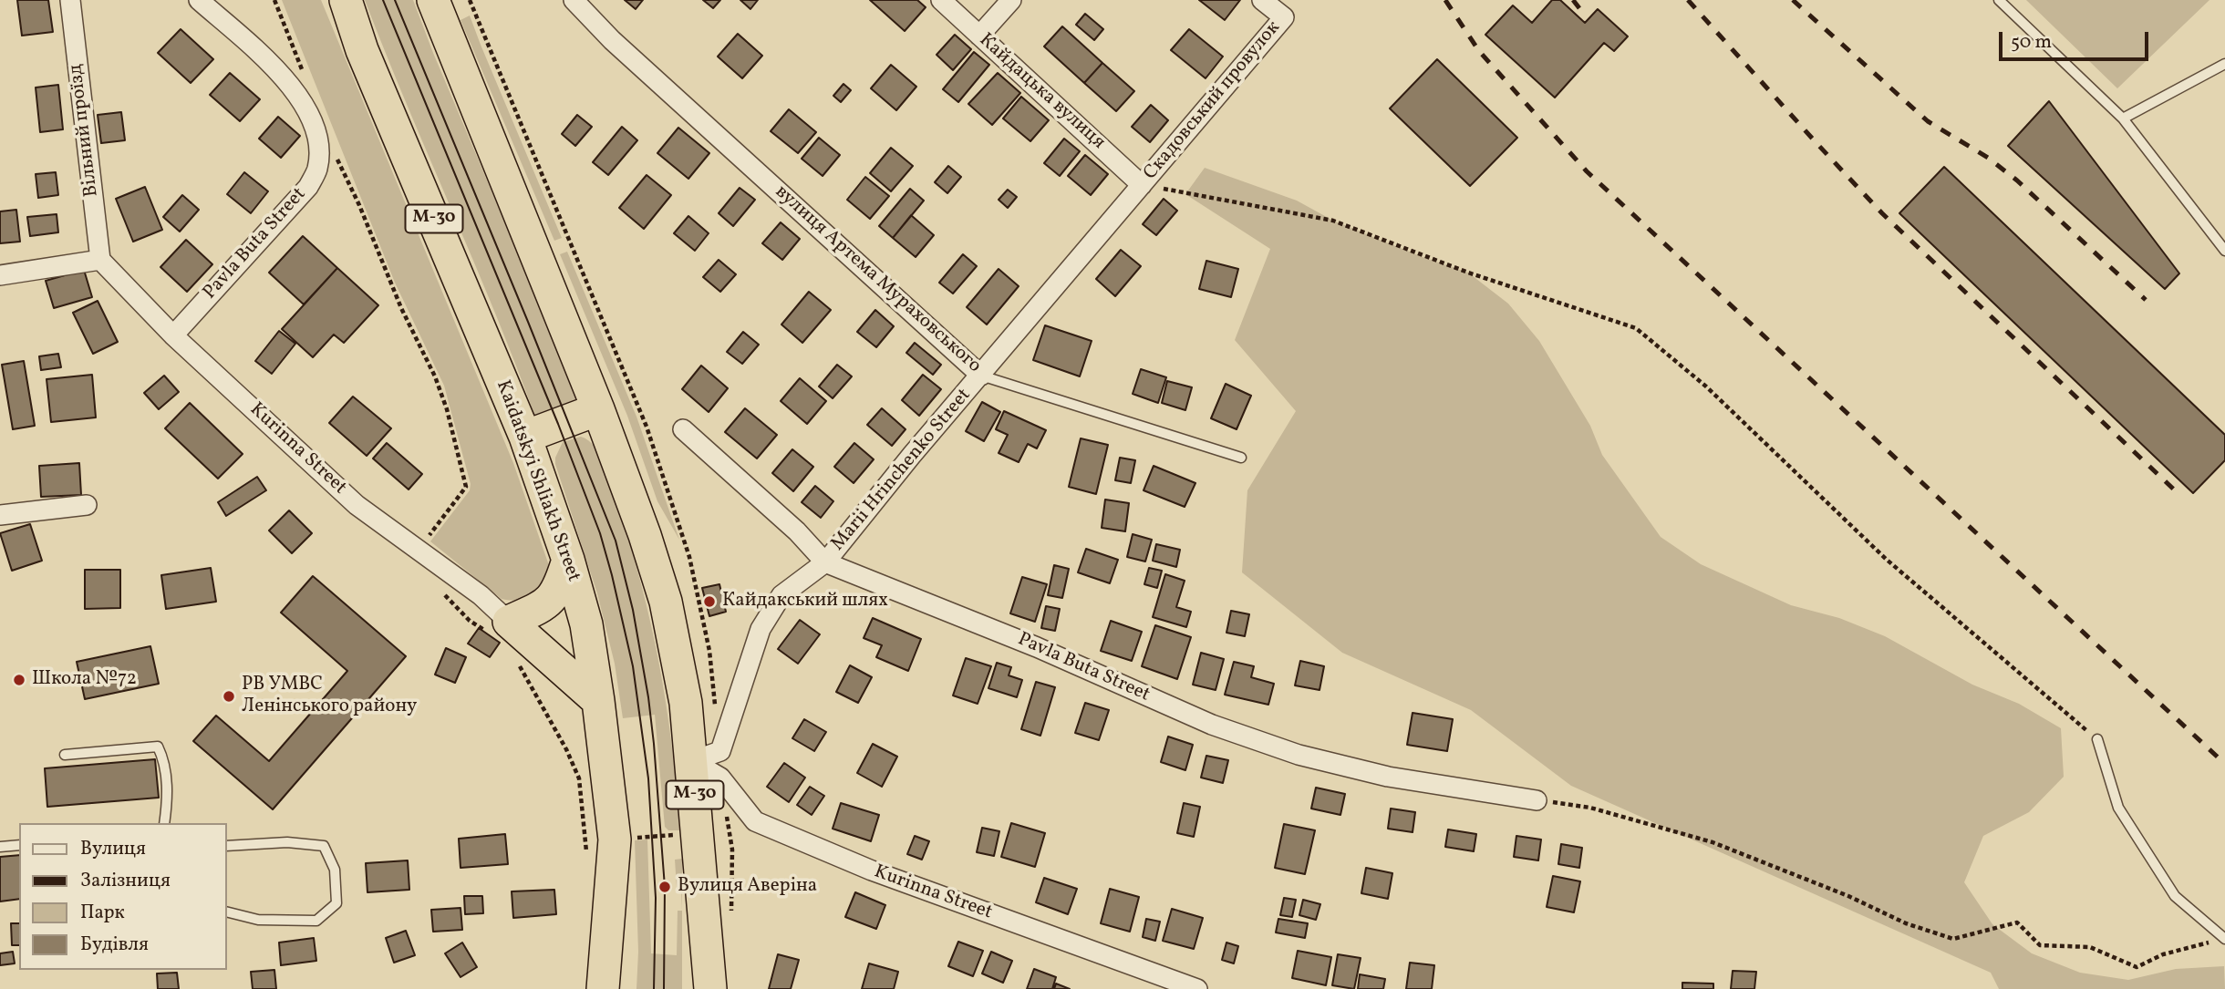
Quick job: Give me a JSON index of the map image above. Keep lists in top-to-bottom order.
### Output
{
  "streets": {
    "highway": ["М-30", "Kaidatskyi Shliakh Street"],
    "street": [
      "Кайдацька вулиця",
      "Скадовський провулок",
      "Вільний проїзд",
      "Pavla Buta Street",
      "вулиця Артема Мураховського",
      "Kurinna Street",
      "Marii Hrinchenko Street"
    ]
  },
  "crossings": [
    ["Кайдацька вулиця", "Скадовський провулок"],
    ["Кайдацька вулиця", "Marii Hrinchenko Street"],
    ["Скадовський провулок", "Marii Hrinchenko Street"],
    ["Вільний проїзд", "Kurinna Street"],
    ["М-30", "Kurinna Street"],
    ["М-30", "Marii Hrinchenko Street"],
    ["Pavla Buta Street", "Kurinna Street"],
    ["Pavla Buta Street", "Marii Hrinchenko Street"],
    ["вулиця Артема Мураховського", "Marii Hrinchenko Street"],
    ["Kurinna Street", "Marii Hrinchenko Street"]
  ],
  "places": [
    "Кайдакський шлях",
    "Школа №72",
    "РВ УМВС Ленінського району",
    "Вулиця Аверіна"
  ],
  "legend": [
    "Вулиця",
    "Залізниця",
    "Парк",
    "Будівля"
  ],
  "scale_bar": "50 m"
}
